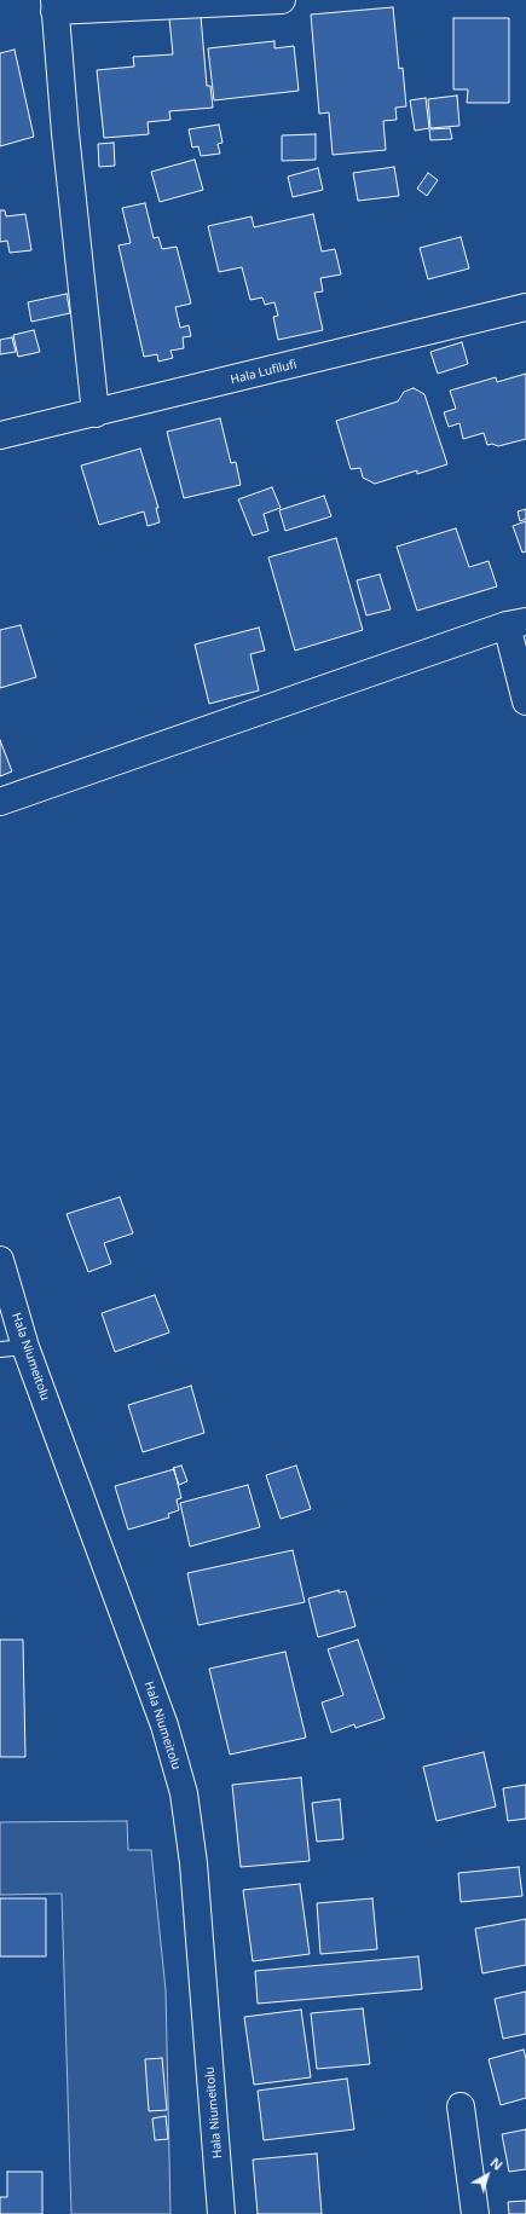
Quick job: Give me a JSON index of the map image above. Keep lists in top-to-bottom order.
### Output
{
  "streets": {
    "street": ["Hala Lufilufi", "Hala Niumeitolu"]
  },
  "north": "top right"
}
